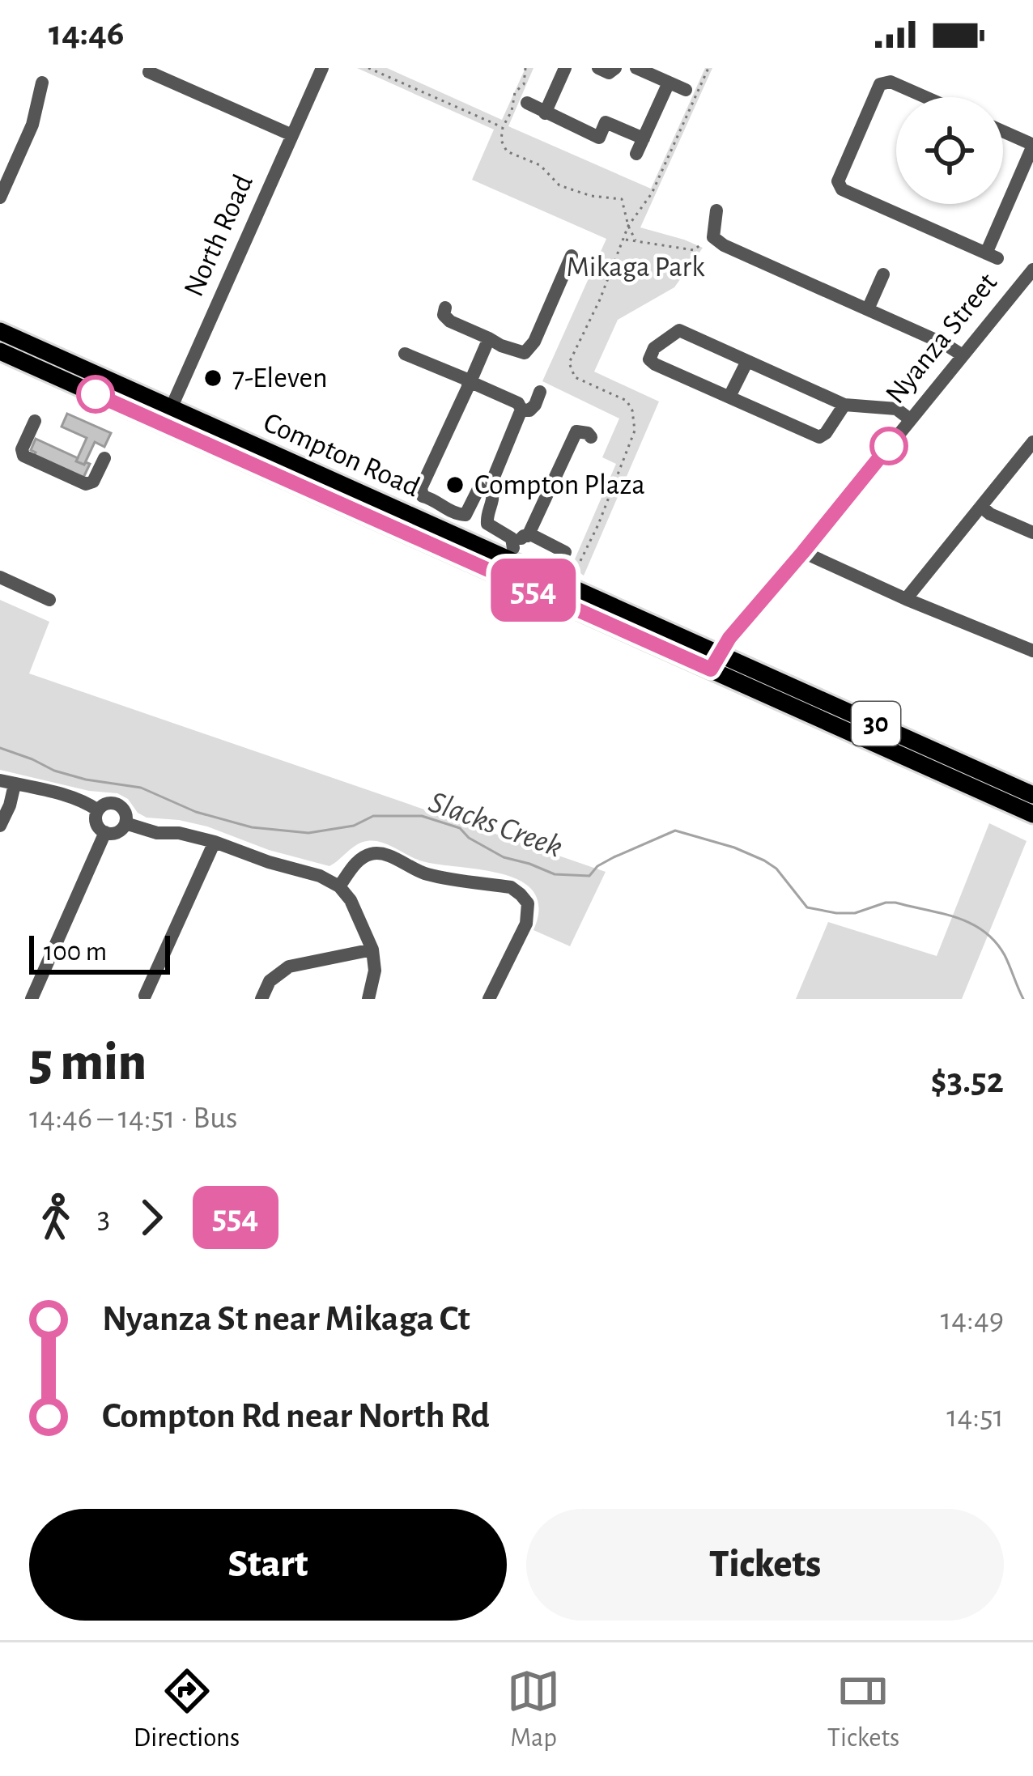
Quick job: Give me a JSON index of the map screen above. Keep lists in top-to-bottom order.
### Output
{
  "streets": {
    "main road": ["Compton Road", "30"],
    "street": ["North Road", "Nyanza Street"]
  },
  "crossings": [
    ["North Road", "Compton Road"],
    ["Nyanza Street", "Compton Road"]
  ],
  "water": ["Slacks Creek"],
  "parks": ["Mikaga Park"],
  "places": ["7-Eleven", "Compton Plaza"],
  "lines": ["bus line 554"],
  "scale_bar": "100 m",
  "page": {
    "status": "14:46",
    "on_map": "554",
    "scale": "100 m",
    "heading": ["5 min", "14:46 – 14:51 · Bus", "$3.52"],
    "legs": ["3", "554"],
    "list": [
      {
        "name": "Nyanza St near Mikaga Ct",
        "value": "14:49"
      },
      {
        "name": "Compton Rd near North Rd",
        "value": "14:51"
      }
    ],
    "buttons": ["Start", "Tickets"],
    "tabs": ["Directions", "Map", "Tickets"]
  }
}
